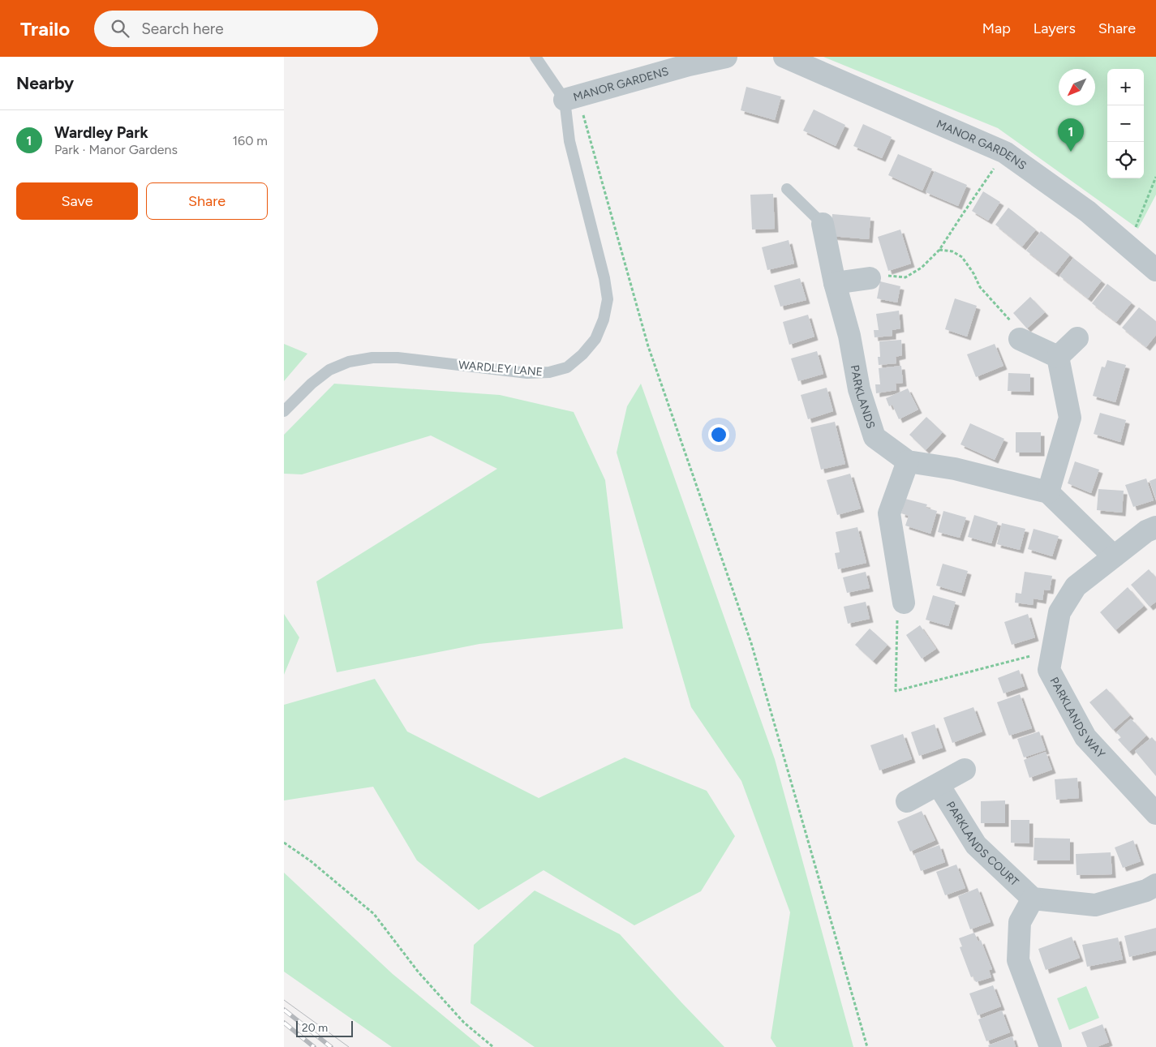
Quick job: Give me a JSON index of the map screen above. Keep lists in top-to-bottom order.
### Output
{
  "streets": {
    "street": [
      "MANOR GARDENS",
      "PARKLANDS",
      "PARKLANDS WAY",
      "PARKLANDS COURT"
    ],
    "lane": ["WARDLEY LANE"]
  },
  "crossings": [
    ["MANOR GARDENS", "WARDLEY LANE"]
  ],
  "scale_bar": "20 m",
  "north": "bottom left",
  "page": {
    "header": "Trailo",
    "search": "Search here",
    "nav": ["Map", "Layers", "Share"],
    "heading": "Nearby",
    "map_buttons": ["+", "−"],
    "list": [
      {
        "mark": "1",
        "name": "Wardley Park",
        "note": "Park · Manor Gardens",
        "value": "160 m"
      }
    ],
    "pins": "1",
    "buttons": ["Save", "Share"],
    "scale": "20 m"
  }
}
